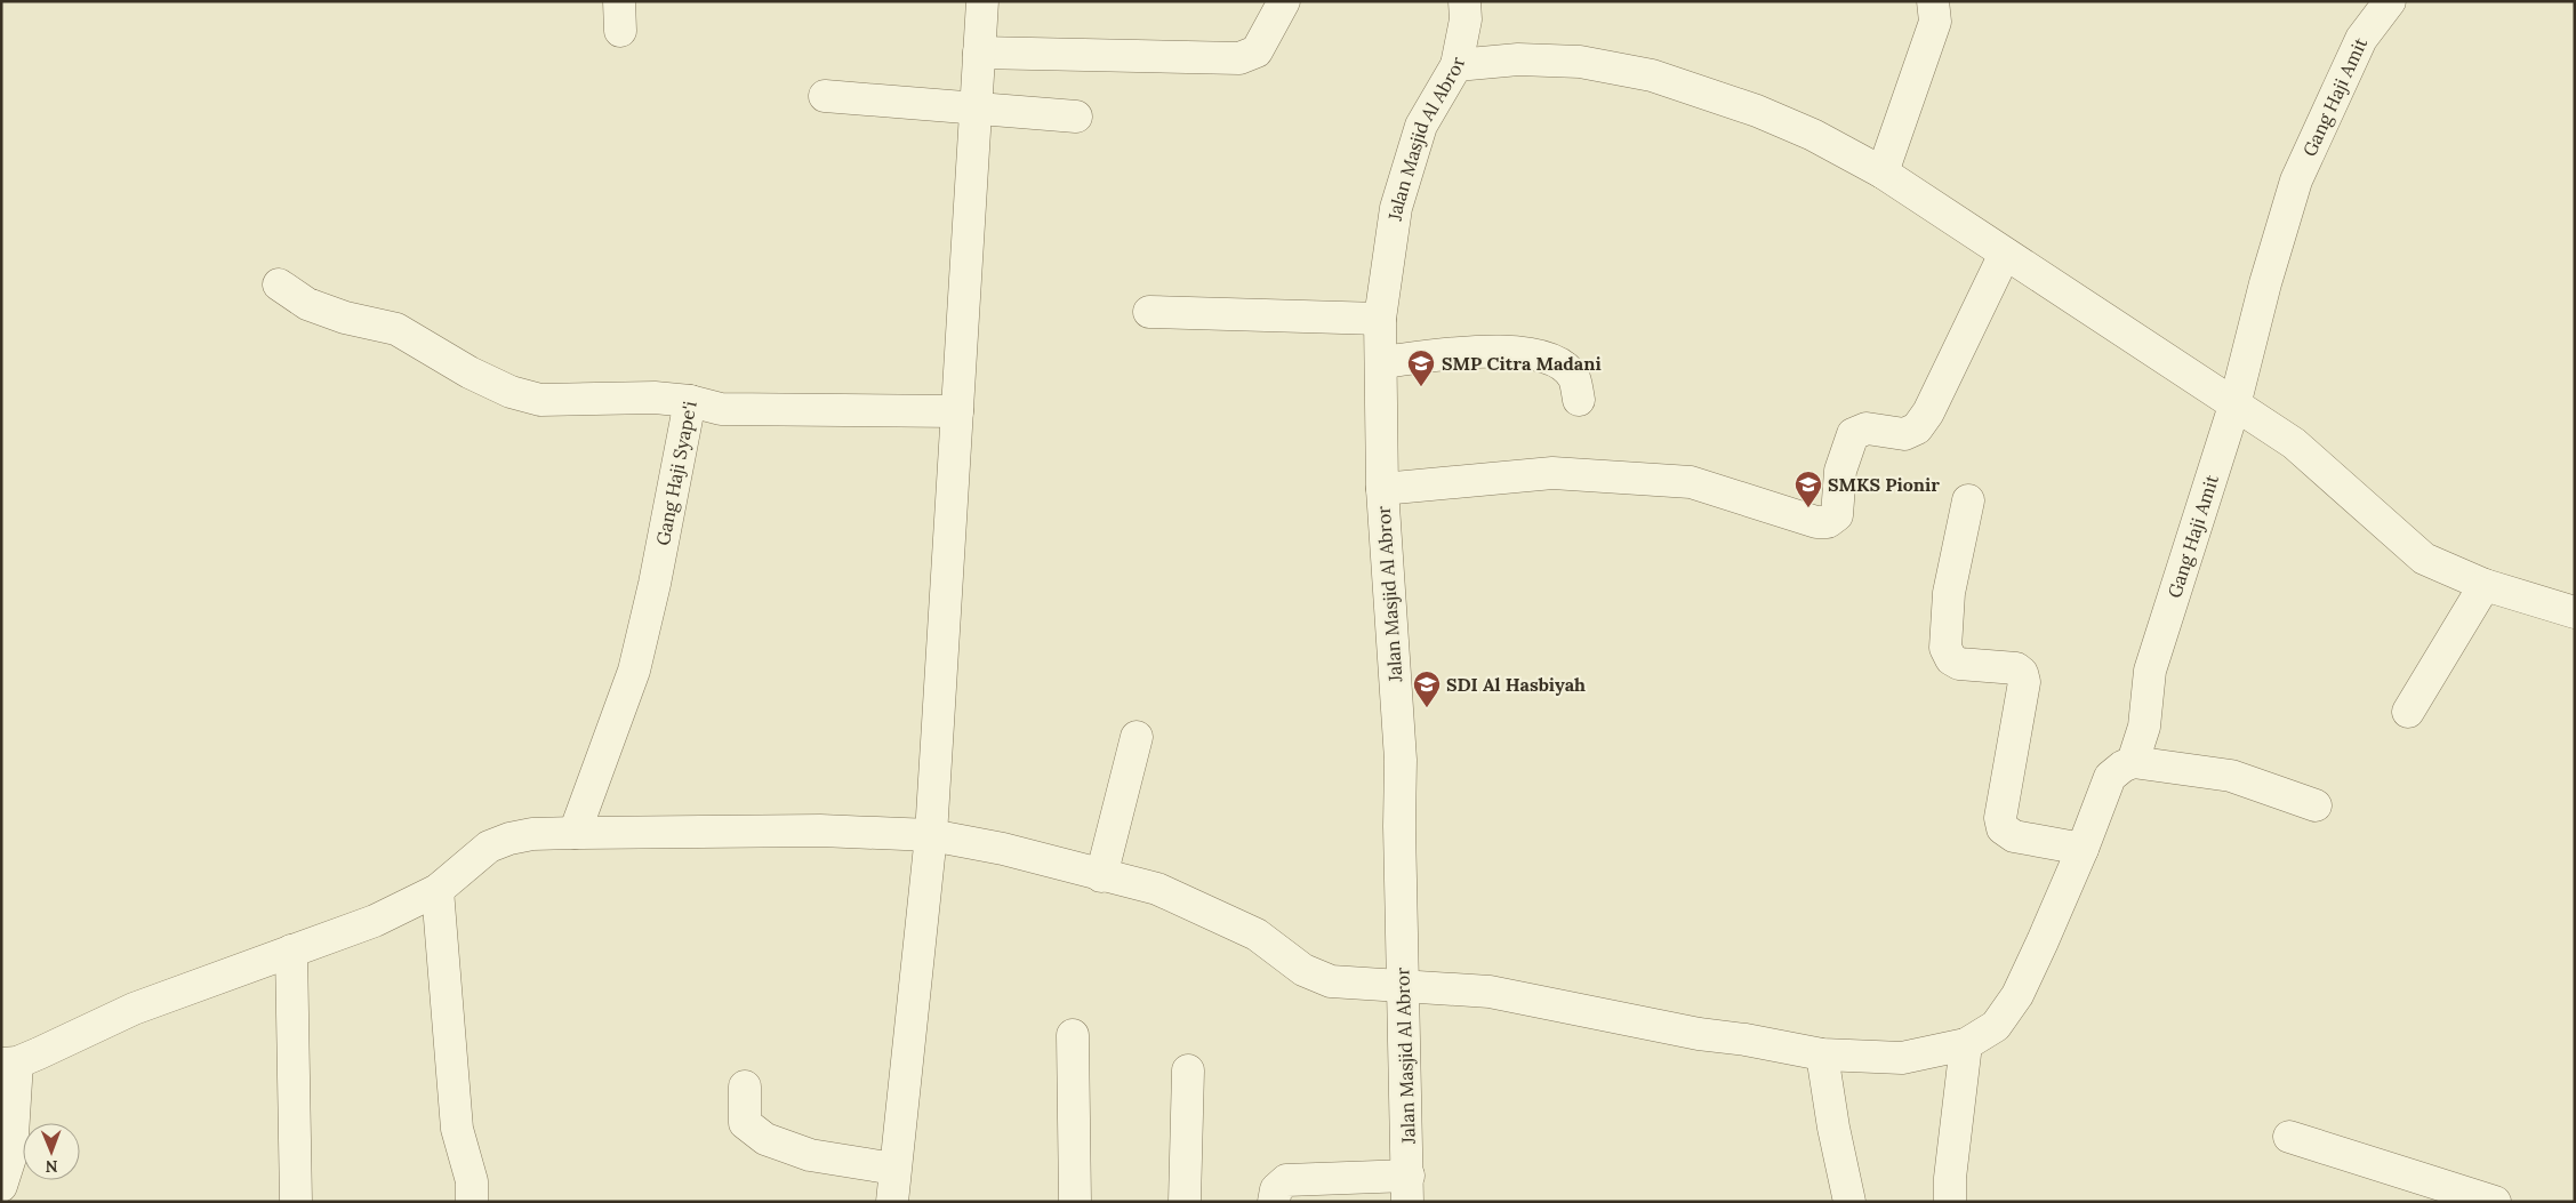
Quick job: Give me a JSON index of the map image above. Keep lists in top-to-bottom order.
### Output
{
  "streets": {
    "street": ["Gang Haji Amit", "Jalan Masjid Al Abror", "Gang Haji Syape'i"]
  },
  "places": {
    "school or university": ["SMP Citra Madani", "SMKS Pionir", "SDI Al Hasbiyah"]
  },
  "north": "bottom"
}
